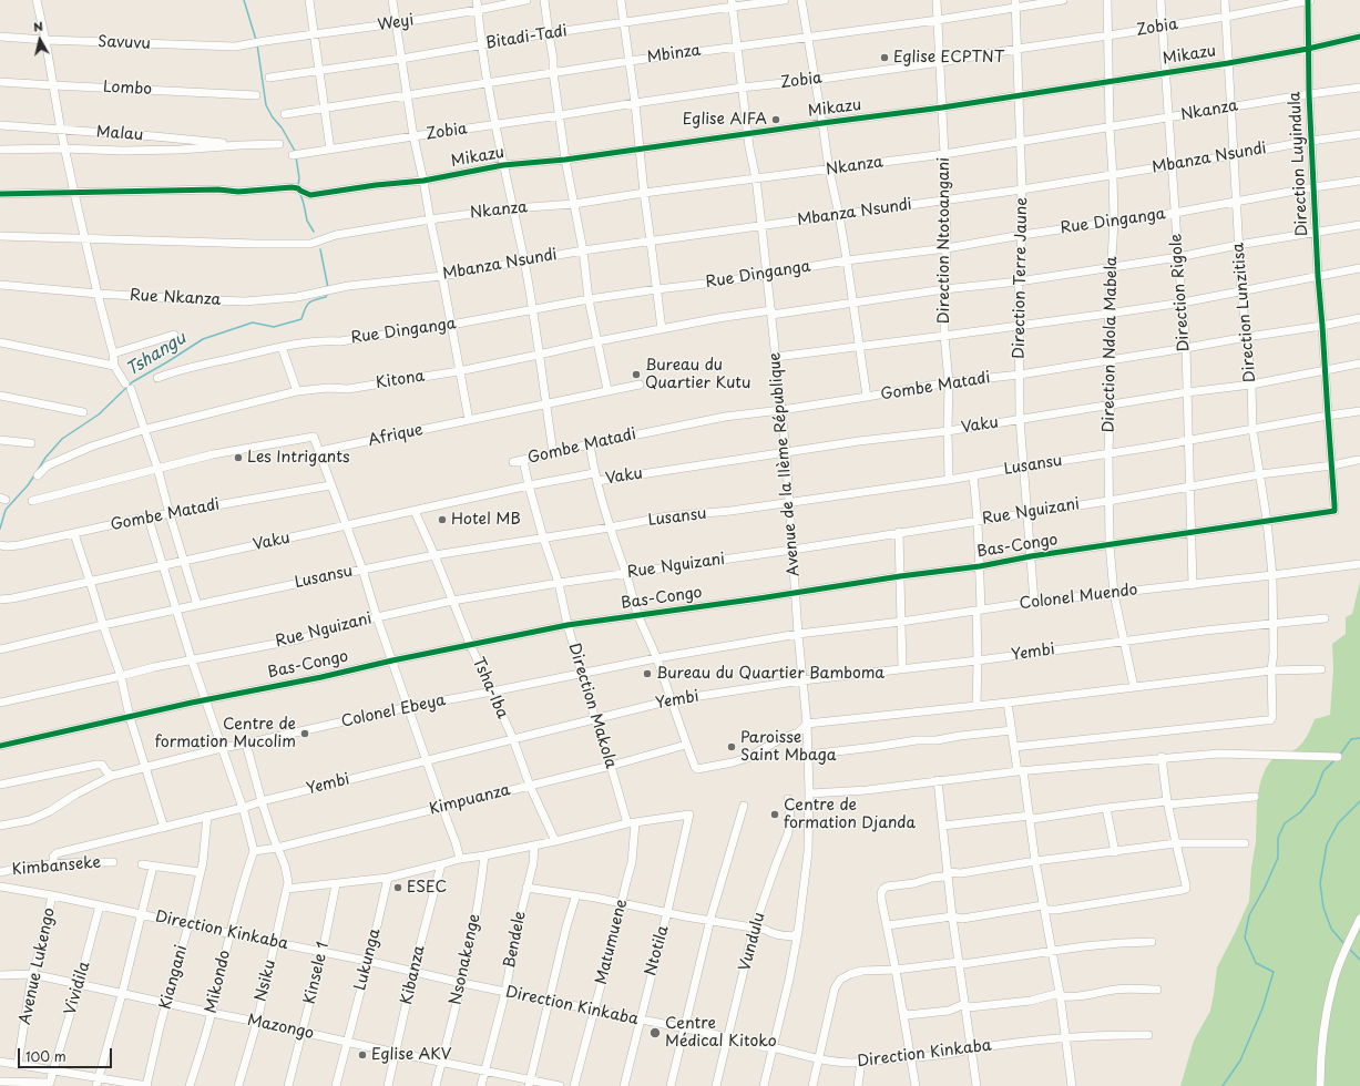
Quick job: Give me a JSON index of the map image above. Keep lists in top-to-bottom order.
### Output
{
  "streets": {
    "street": [
      "Weyi",
      "Zobia",
      "Bitadi-Tadi",
      "Savuvu",
      "Mbinza",
      "Mikazu",
      "Lombo",
      "Nkanza",
      "Malau",
      "Mbanza Nsundi",
      "Direction Luyindula",
      "Rue Dinganga",
      "Direction Ntotoangani",
      "Direction Terre Jaune",
      "Direction Rigole",
      "Rue Nkanza",
      "Direction Lunzitisa",
      "Direction Ndola Mabela",
      "Kitona",
      "Gombe Matadi",
      "Vaku",
      "Afrique",
      "Avenue de la IIème République",
      "Lusansu",
      "Rue Nguizani",
      "Bas-Congo",
      "Colonel Muendo",
      "Yembi",
      "Tsha-Iba",
      "Direction Makola",
      "Colonel Ebeya",
      "Kimpuanza",
      "Kimbanseke",
      "Direction Kinkaba",
      "Bendele",
      "Matumuene",
      "Vundulu",
      "Ntotila",
      "Lukunga",
      "Nsonakenge",
      "Avenue Lukengo",
      "Kinsele 1",
      "Kibanza",
      "Kiangani",
      "Nsiku",
      "Mikondo",
      "Vividila",
      "Mazongo"
    ]
  },
  "crossings": [
    ["Weyi", "Savuvu"],
    ["Zobia", "Direction Luyindula"],
    ["Zobia", "Direction Ntotoangani"],
    ["Zobia", "Direction Terre Jaune"],
    ["Zobia", "Direction Rigole"],
    ["Zobia", "Direction Lunzitisa"],
    ["Zobia", "Direction Ndola Mabela"],
    ["Zobia", "Avenue de la IIème République"],
    ["Bitadi-Tadi", "Avenue de la IIème République"],
    ["Mbinza", "Direction Ntotoangani"],
    ["Mbinza", "Direction Terre Jaune"],
    ["Mbinza", "Avenue de la IIème République"],
    ["Mikazu", "Direction Luyindula"],
    ["Mikazu", "Direction Ntotoangani"],
    ["Mikazu", "Direction Terre Jaune"],
    ["Mikazu", "Direction Rigole"],
    ["Mikazu", "Direction Lunzitisa"],
    ["Mikazu", "Direction Ndola Mabela"],
    ["Mikazu", "Avenue de la IIème République"],
    ["Nkanza", "Direction Luyindula"],
    ["Nkanza", "Direction Ntotoangani"],
    ["Nkanza", "Direction Terre Jaune"],
    ["Nkanza", "Direction Rigole"],
    ["Nkanza", "Direction Lunzitisa"],
    ["Nkanza", "Direction Ndola Mabela"],
    ["Nkanza", "Avenue de la IIème République"],
    ["Mbanza Nsundi", "Direction Luyindula"],
    ["Mbanza Nsundi", "Direction Ntotoangani"],
    ["Mbanza Nsundi", "Direction Terre Jaune"],
    ["Mbanza Nsundi", "Direction Rigole"],
    ["Mbanza Nsundi", "Rue Nkanza"],
    ["Mbanza Nsundi", "Direction Lunzitisa"],
    ["Mbanza Nsundi", "Direction Ndola Mabela"],
    ["Mbanza Nsundi", "Avenue de la IIème République"],
    ["Direction Luyindula", "Rue Dinganga"],
    ["Direction Luyindula", "Kitona"],
    ["Direction Luyindula", "Gombe Matadi"],
    ["Direction Luyindula", "Vaku"],
    ["Direction Luyindula", "Lusansu"],
    ["Direction Luyindula", "Rue Nguizani"],
    ["Direction Luyindula", "Bas-Congo"],
    ["Rue Dinganga", "Direction Ntotoangani"],
    ["Rue Dinganga", "Direction Terre Jaune"],
    ["Rue Dinganga", "Direction Rigole"],
    ["Rue Dinganga", "Direction Lunzitisa"],
    ["Rue Dinganga", "Direction Ndola Mabela"],
    ["Rue Dinganga", "Avenue de la IIème République"],
    ["Direction Ntotoangani", "Kitona"],
    ["Direction Ntotoangani", "Gombe Matadi"],
    ["Direction Ntotoangani", "Vaku"],
    ["Direction Ntotoangani", "Lusansu"],
    ["Direction Terre Jaune", "Kitona"],
    ["Direction Terre Jaune", "Gombe Matadi"],
    ["Direction Terre Jaune", "Vaku"],
    ["Direction Terre Jaune", "Lusansu"],
    ["Direction Terre Jaune", "Rue Nguizani"],
    ["Direction Terre Jaune", "Bas-Congo"],
    ["Direction Terre Jaune", "Colonel Muendo"],
    ["Direction Rigole", "Kitona"],
    ["Direction Rigole", "Gombe Matadi"],
    ["Direction Rigole", "Vaku"],
    ["Direction Rigole", "Lusansu"],
    ["Direction Rigole", "Rue Nguizani"],
    ["Direction Rigole", "Bas-Congo"],
    ["Direction Rigole", "Colonel Muendo"],
    ["Direction Lunzitisa", "Kitona"],
    ["Direction Lunzitisa", "Gombe Matadi"],
    ["Direction Lunzitisa", "Vaku"],
    ["Direction Lunzitisa", "Lusansu"],
    ["Direction Lunzitisa", "Rue Nguizani"],
    ["Direction Lunzitisa", "Bas-Congo"],
    ["Direction Lunzitisa", "Colonel Muendo"],
    ["Direction Lunzitisa", "Yembi"],
    ["Direction Ndola Mabela", "Kitona"],
    ["Direction Ndola Mabela", "Gombe Matadi"],
    ["Direction Ndola Mabela", "Vaku"],
    ["Direction Ndola Mabela", "Lusansu"],
    ["Direction Ndola Mabela", "Rue Nguizani"],
    ["Direction Ndola Mabela", "Bas-Congo"],
    ["Direction Ndola Mabela", "Colonel Muendo"],
    ["Direction Ndola Mabela", "Yembi"],
    ["Kitona", "Avenue de la IIème République"],
    ["Gombe Matadi", "Avenue de la IIème République"],
    ["Gombe Matadi", "Direction Makola"],
    ["Vaku", "Avenue de la IIème République"],
    ["Vaku", "Tsha-Iba"],
    ["Vaku", "Direction Makola"],
    ["Avenue de la IIème République", "Lusansu"],
    ["Avenue de la IIème République", "Rue Nguizani"],
    ["Avenue de la IIème République", "Bas-Congo"],
    ["Avenue de la IIème République", "Colonel Muendo"],
    ["Avenue de la IIème République", "Yembi"],
    ["Avenue de la IIème République", "Colonel Ebeya"],
    ["Avenue de la IIème République", "Direction Kinkaba"],
    ["Lusansu", "Tsha-Iba"],
    ["Lusansu", "Direction Makola"],
    ["Rue Nguizani", "Tsha-Iba"],
    ["Rue Nguizani", "Direction Makola"],
    ["Bas-Congo", "Tsha-Iba"],
    ["Bas-Congo", "Direction Makola"],
    ["Colonel Muendo", "Colonel Ebeya"],
    ["Yembi", "Tsha-Iba"],
    ["Yembi", "Direction Makola"],
    ["Yembi", "Kimbanseke"],
    ["Yembi", "Kiangani"],
    ["Yembi", "Nsiku"],
    ["Tsha-Iba", "Colonel Ebeya"],
    ["Tsha-Iba", "Kimpuanza"],
    ["Direction Makola", "Colonel Ebeya"],
    ["Direction Makola", "Kimpuanza"],
    ["Direction Makola", "Matumuene"],
    ["Direction Makola", "Ntotila"],
    ["Colonel Ebeya", "Nsiku"],
    ["Kimpuanza", "Nsiku"],
    ["Kimpuanza", "Mikondo"],
    ["Direction Kinkaba", "Bendele"],
    ["Direction Kinkaba", "Matumuene"],
    ["Direction Kinkaba", "Vundulu"],
    ["Direction Kinkaba", "Ntotila"],
    ["Direction Kinkaba", "Lukunga"],
    ["Direction Kinkaba", "Nsonakenge"],
    ["Direction Kinkaba", "Avenue Lukengo"],
    ["Direction Kinkaba", "Kinsele 1"],
    ["Direction Kinkaba", "Kibanza"],
    ["Direction Kinkaba", "Kiangani"],
    ["Direction Kinkaba", "Nsiku"],
    ["Direction Kinkaba", "Mikondo"],
    ["Direction Kinkaba", "Vividila"],
    ["Bendele", "Mazongo"],
    ["Matumuene", "Ntotila"],
    ["Lukunga", "Mazongo"],
    ["Nsonakenge", "Mazongo"],
    ["Avenue Lukengo", "Mazongo"],
    ["Kinsele 1", "Mazongo"],
    ["Kibanza", "Mazongo"],
    ["Kiangani", "Mazongo"],
    ["Nsiku", "Mazongo"],
    ["Mikondo", "Mazongo"],
    ["Vividila", "Mazongo"]
  ],
  "water": ["Tshangu"],
  "places": [
    "Eglise ECPTNT",
    "Eglise AIFA",
    "Bureau du Quartier Kutu",
    "Les Intrigants",
    "Hotel MB",
    "Bureau du Quartier Bamboma",
    "Centre de formation Mucolim",
    "Paroisse Saint Mbaga",
    "Centre de formation Djanda",
    "ESEC",
    "Centre Médical Kitoko",
    "Eglise AKV"
  ],
  "scale_bar": "100 m",
  "north": "top"
}
